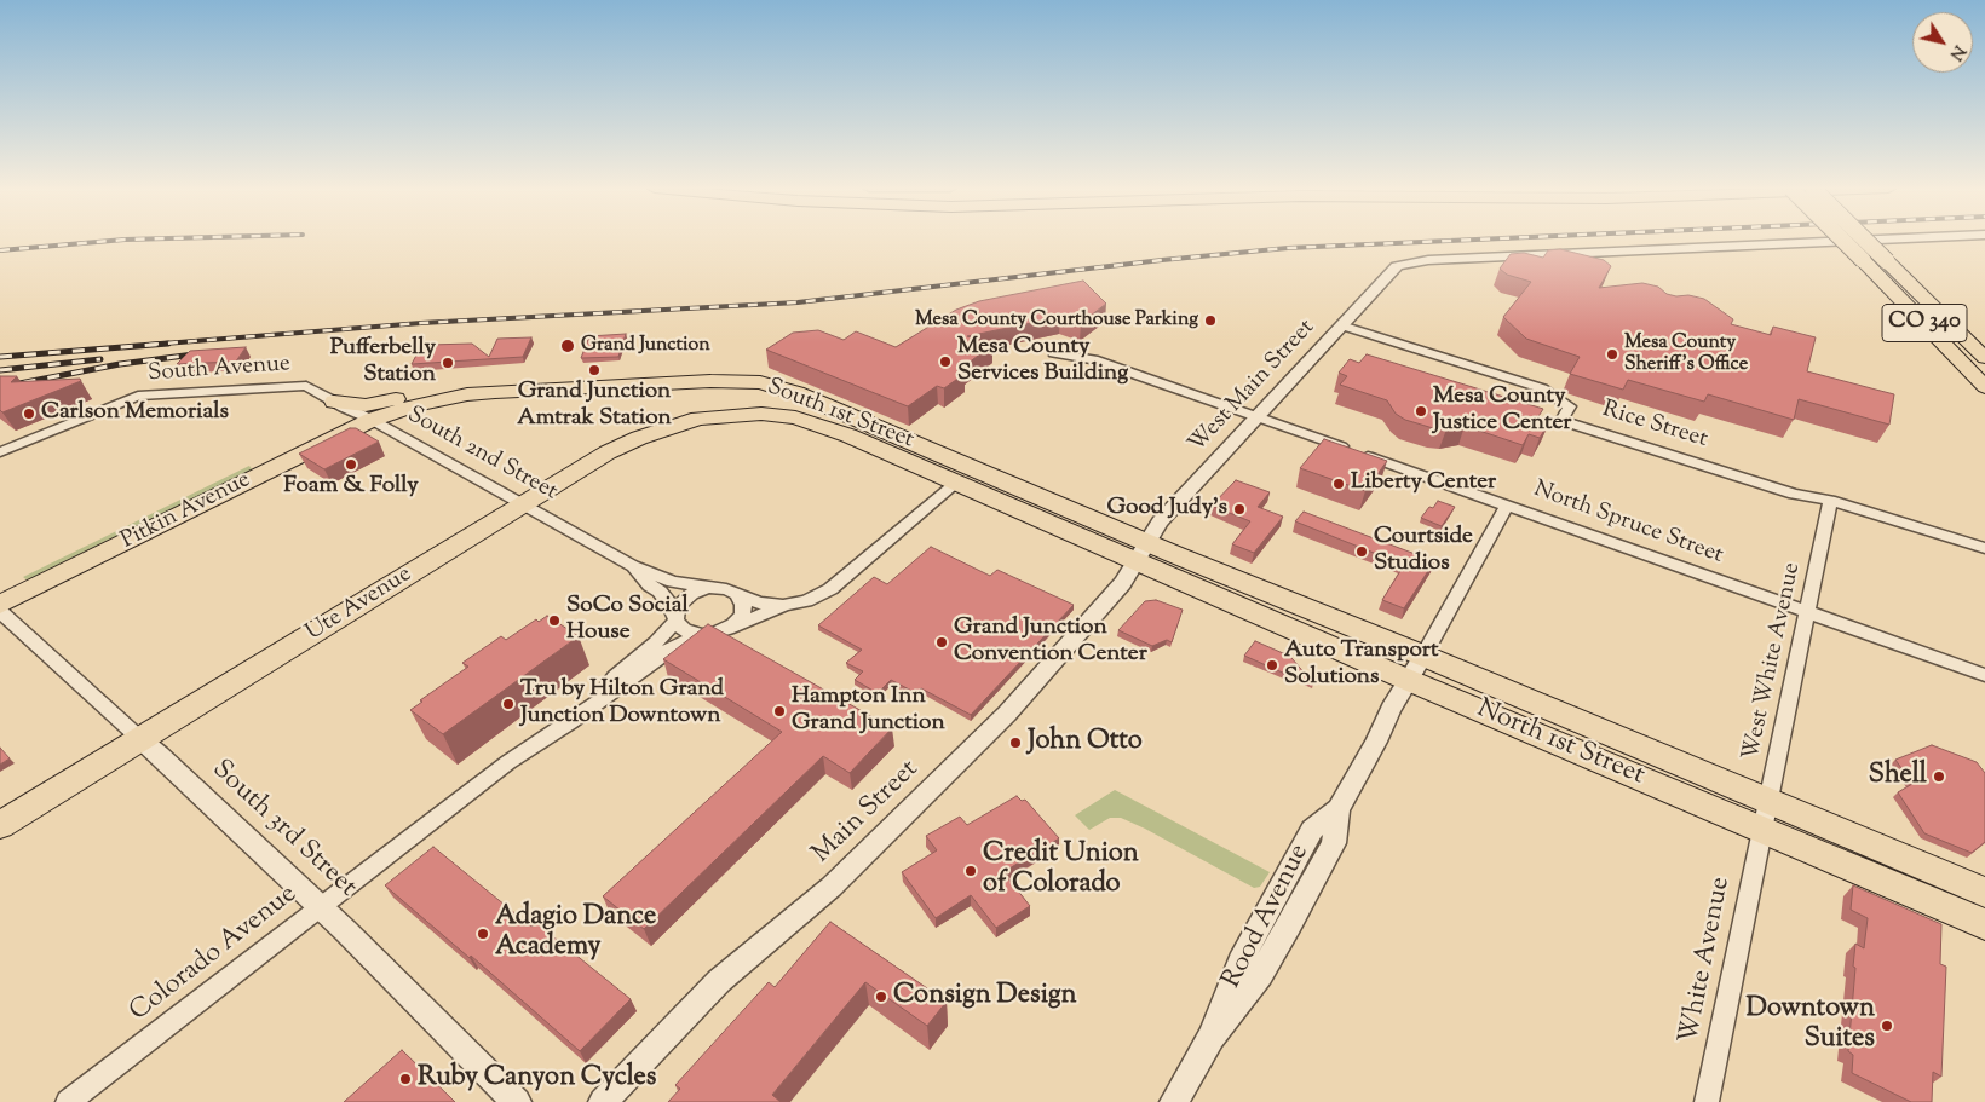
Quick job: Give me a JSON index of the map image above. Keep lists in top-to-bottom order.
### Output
{
  "streets": {
    "highway": [
      "South 1st Street",
      "Pitkin Avenue",
      "Ute Avenue",
      "North 1st Street"
    ],
    "main road": ["CO 340"],
    "street": [
      "South Avenue",
      "West Main Street",
      "Rice Street",
      "South 2nd Street",
      "North Spruce Street",
      "West White Avenue",
      "Main Street",
      "South 3rd Street",
      "Rood Avenue",
      "Colorado Avenue",
      "White Avenue"
    ]
  },
  "crossings": [
    ["South Avenue", "South 2nd Street"],
    ["West Main Street", "South 1st Street"],
    ["West Main Street", "Rice Street"],
    ["West Main Street", "North Spruce Street"],
    ["West Main Street", "North 1st Street"],
    ["West Main Street", "Main Street"],
    ["South 1st Street", "South 2nd Street"],
    ["South 1st Street", "Pitkin Avenue"],
    ["South 1st Street", "Ute Avenue"],
    ["South 1st Street", "North 1st Street"],
    ["South 1st Street", "Main Street"],
    ["Rice Street", "West White Avenue"],
    ["South 2nd Street", "Pitkin Avenue"],
    ["South 2nd Street", "Ute Avenue"],
    ["South 2nd Street", "Colorado Avenue"],
    ["North Spruce Street", "West White Avenue"],
    ["Ute Avenue", "South 3rd Street"],
    ["West White Avenue", "North 1st Street"],
    ["West White Avenue", "White Avenue"],
    ["North 1st Street", "Main Street"],
    ["North 1st Street", "Rood Avenue"],
    ["North 1st Street", "White Avenue"],
    ["South 3rd Street", "Colorado Avenue"]
  ],
  "places": [
    "Mesa County Courthouse Parking",
    "Grand Junction",
    "Mesa County Sheriff's Office",
    "Mesa County Services Building",
    "Pufferbelly Station",
    "Grand Junction Amtrak Station",
    "Mesa County Justice Center",
    "Carlson Memorials",
    "Foam & Folly",
    "Liberty Center",
    "Good Judy's",
    "Courtside Studios",
    "SoCo Social House",
    "Grand Junction Convention Center",
    "Auto Transport Solutions",
    "Tru by Hilton Grand Junction Downtown",
    "Hampton Inn Grand Junction",
    "John Otto",
    "Shell",
    "Credit Union of Colorado",
    "Adagio Dance Academy",
    "Consign Design",
    "Downtown Suites",
    "Ruby Canyon Cycles"
  ],
  "north": "bottom right"
}
